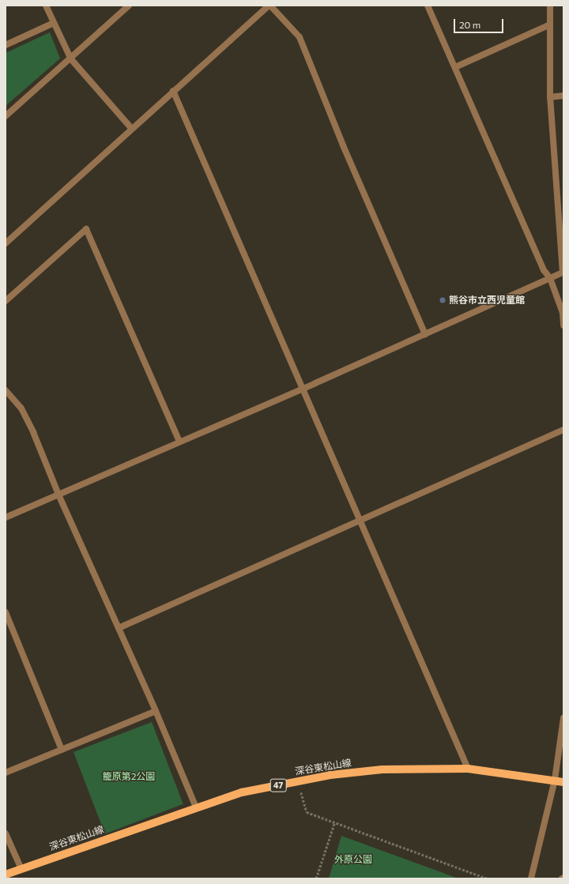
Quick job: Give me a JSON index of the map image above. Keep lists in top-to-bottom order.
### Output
{
  "streets": {
    "main road": ["深谷東松山線", "47"]
  },
  "parks": ["籠原第2公園", "外原公園"],
  "places": ["熊谷市立西児童館"],
  "scale_bar": "20 m"
}
